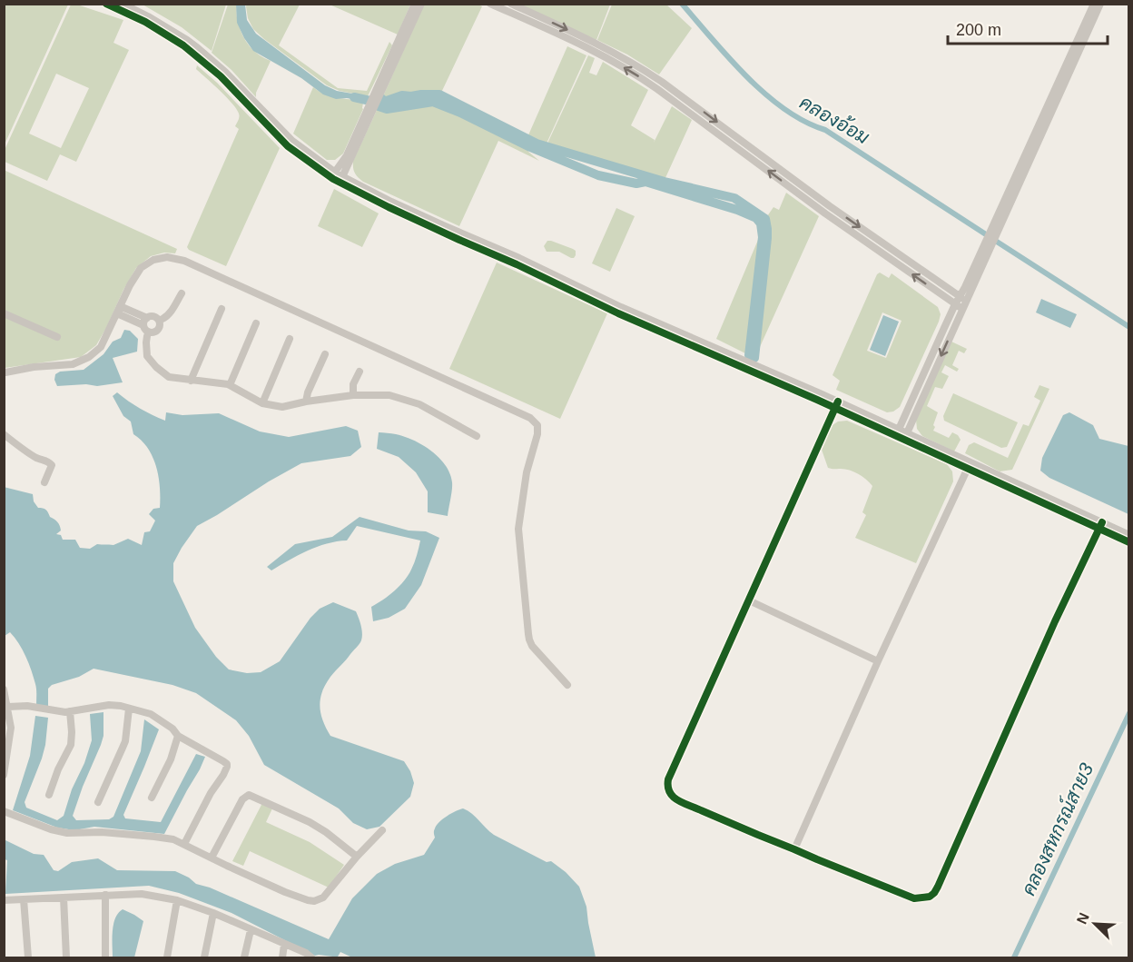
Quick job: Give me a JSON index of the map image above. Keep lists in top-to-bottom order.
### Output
{
  "water": ["คลองอ้อม", "คลองสหกรณ์สาย3"],
  "scale_bar": "200 m",
  "north": "top left"
}
